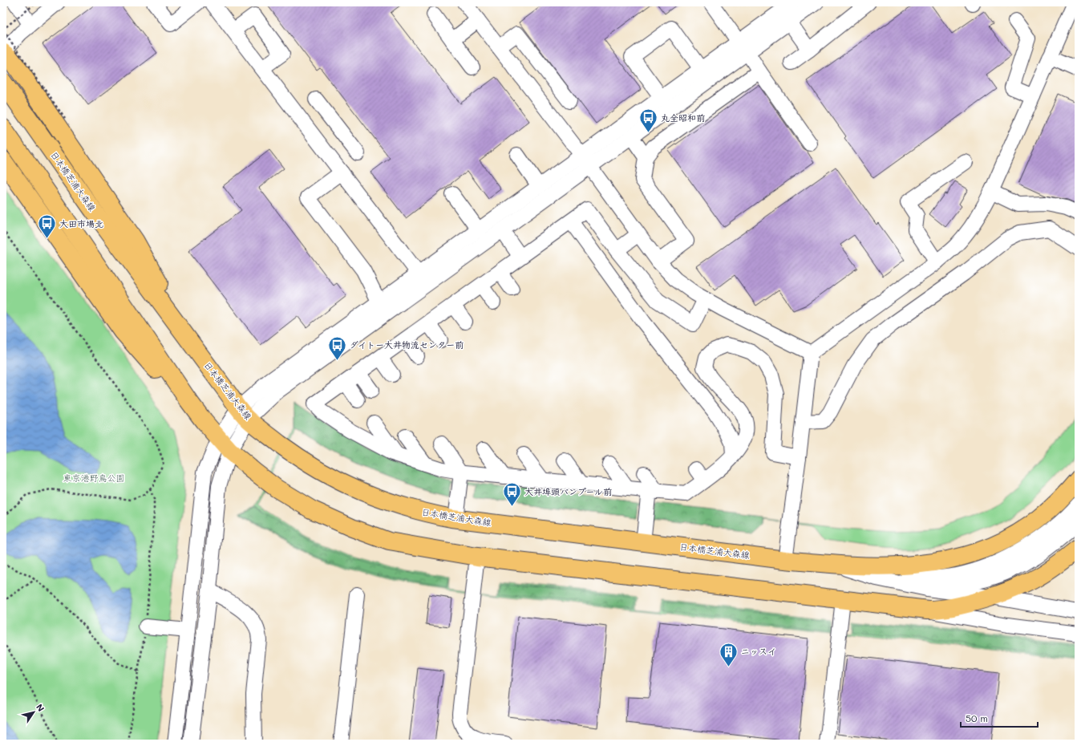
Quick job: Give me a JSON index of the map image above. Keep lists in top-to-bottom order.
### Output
{
  "streets": {
    "main road": ["日本橋芝浦大森線"]
  },
  "parks": ["東京港野鳥公園"],
  "places": {
    "bus stop": [
      "丸全昭和前",
      "大田市場北",
      "ダイトー大井物流センター前",
      "大井埠頭バンプール前"
    ],
    "building": ["ニッスイ"]
  },
  "scale_bar": "50 m",
  "north": "top right"
}
